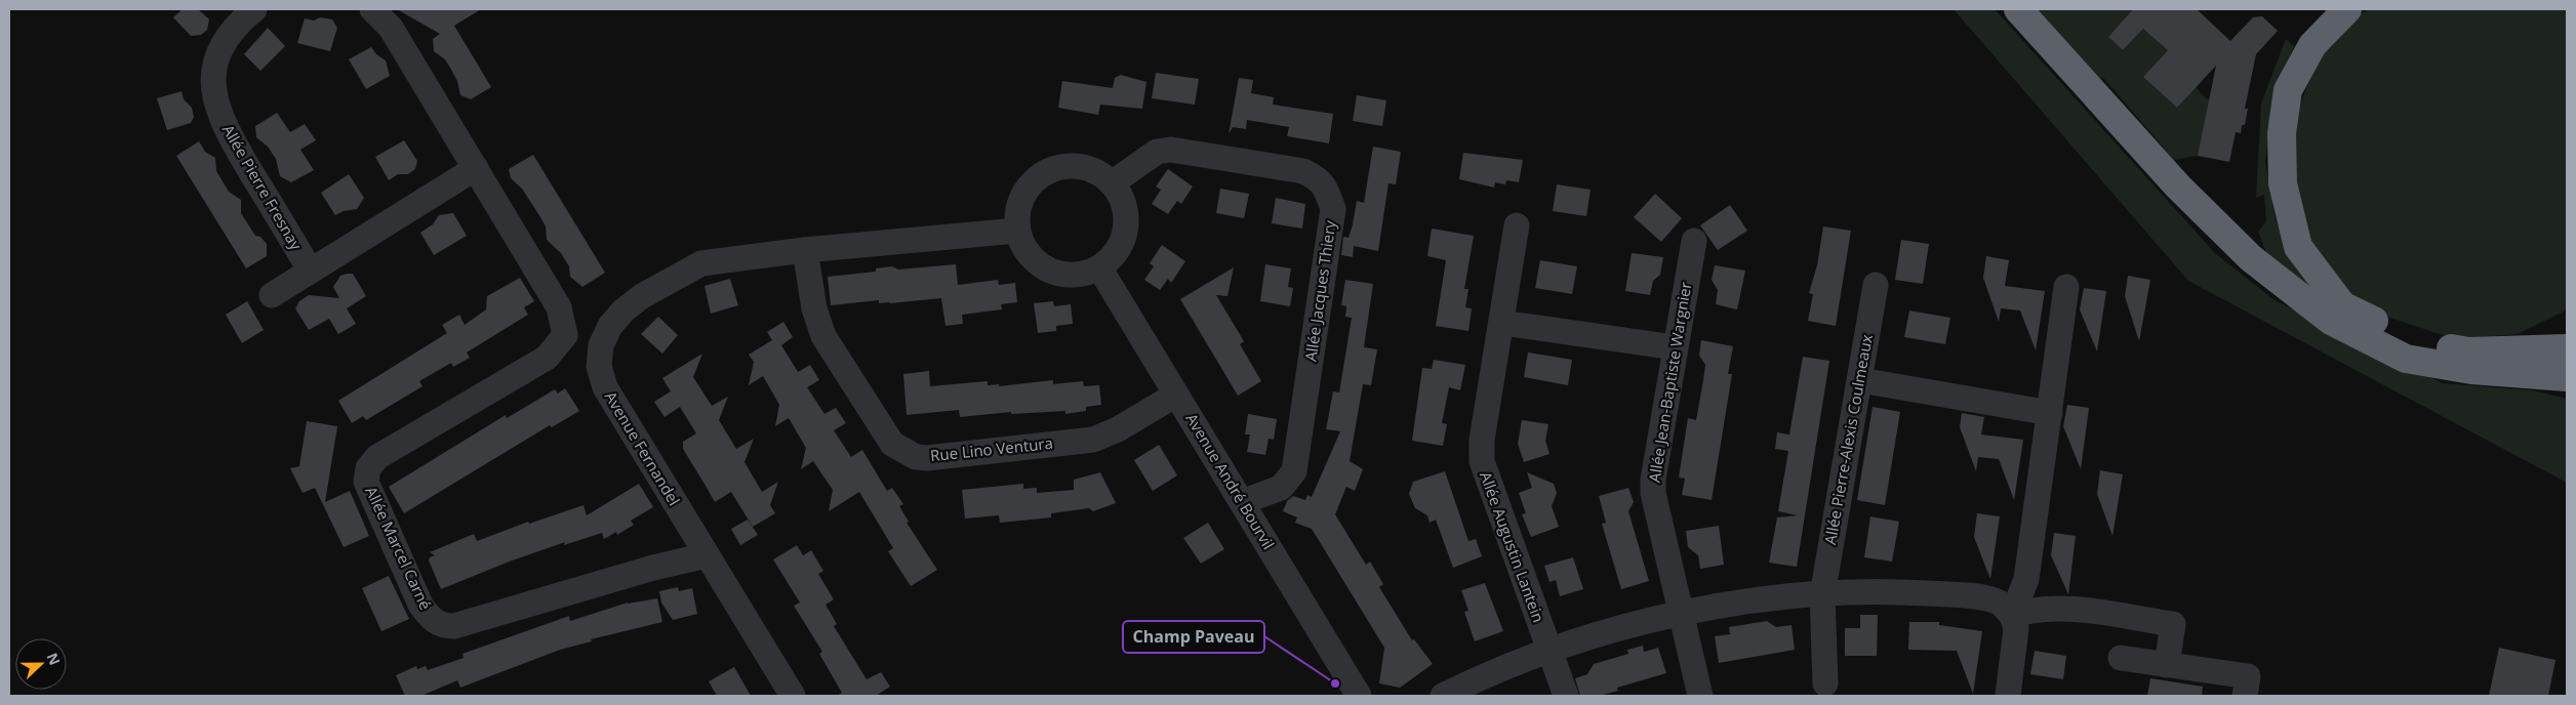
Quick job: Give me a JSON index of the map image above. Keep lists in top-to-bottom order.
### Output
{
  "streets": {
    "street": [
      "Allée Pierre Fresnay",
      "Allée Jacques Thiery",
      "Allée Jean-Baptiste Wargnier",
      "Allée Pierre-Alexis Coulmeaux",
      "Avenue Fernandel",
      "Rue Lino Ventura",
      "Avenue André Bourvil",
      "Allée Augustin Lantein",
      "Allée Marcel Carné"
    ]
  },
  "crossings": [
    ["Allée Jacques Thiery", "Avenue Fernandel"],
    ["Allée Jacques Thiery", "Avenue André Bourvil"],
    ["Avenue Fernandel", "Rue Lino Ventura"],
    ["Avenue Fernandel", "Avenue André Bourvil"],
    ["Avenue Fernandel", "Allée Marcel Carné"],
    ["Rue Lino Ventura", "Avenue André Bourvil"]
  ],
  "places": ["Champ Paveau"],
  "north": "right"
}
